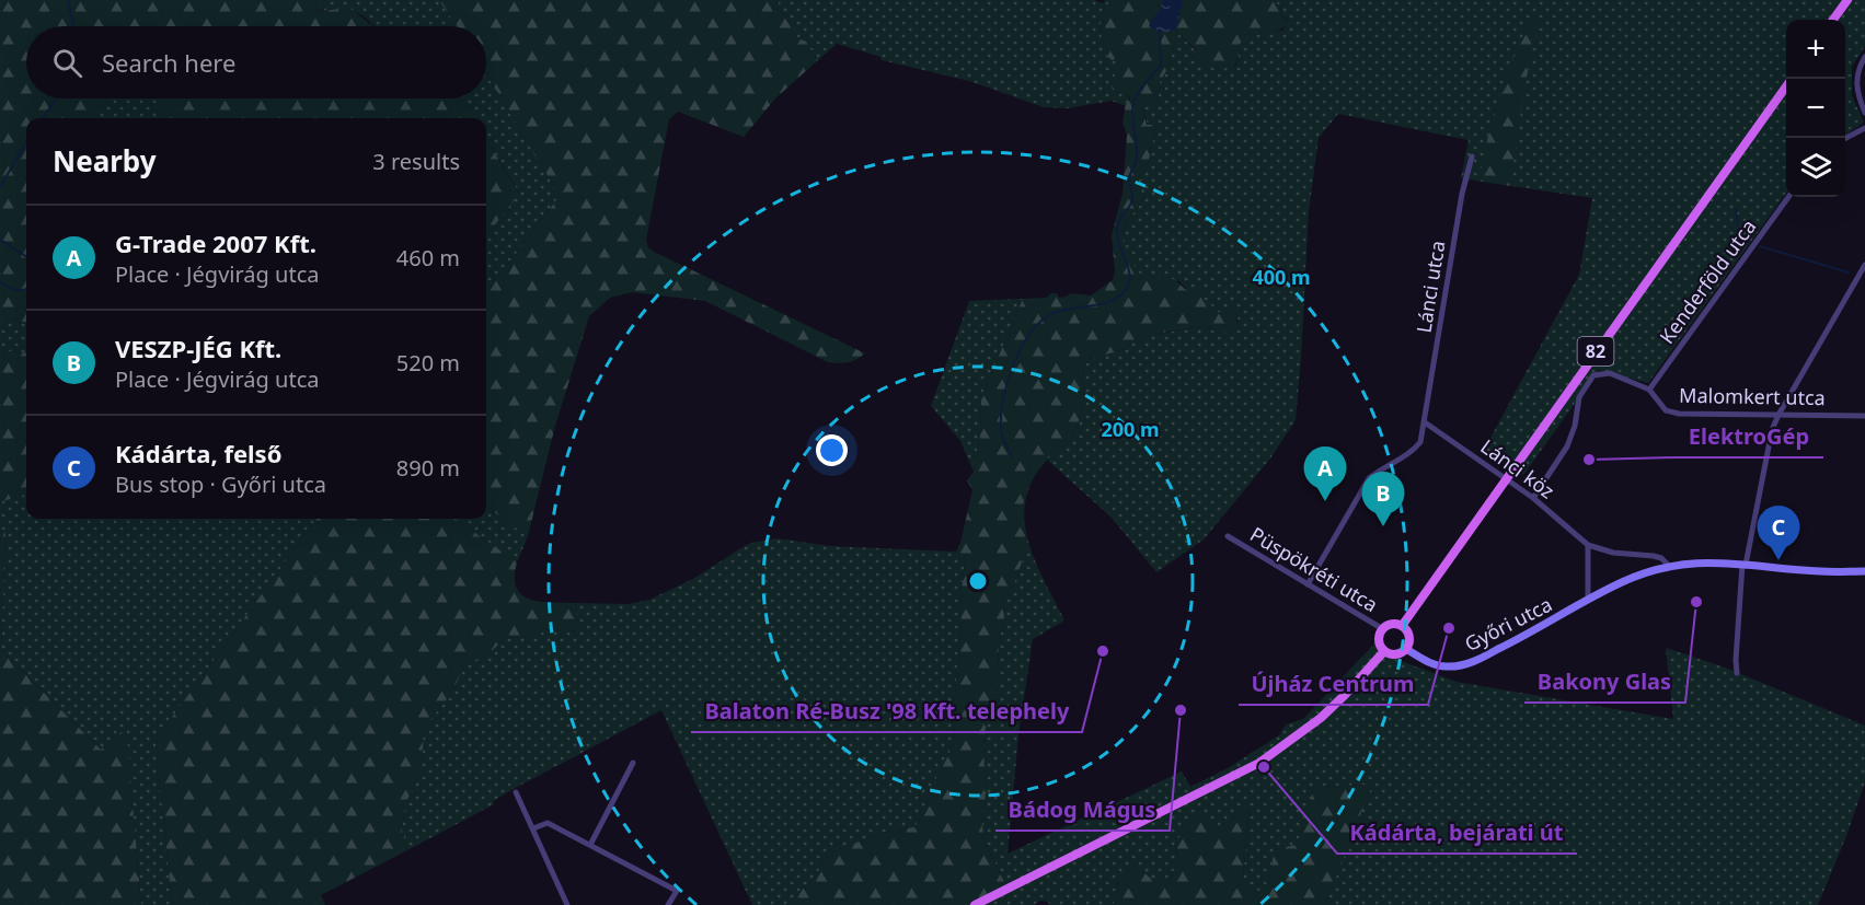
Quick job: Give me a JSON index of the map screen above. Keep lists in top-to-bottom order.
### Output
{
  "streets": {
    "main road": ["82"],
    "street": [
      "Kenderföld utca",
      "Lánci utca",
      "Malomkert utca",
      "Lánci köz",
      "Püspökréti utca",
      "Győri utca"
    ]
  },
  "crossings": [
    ["Kenderföld utca", "Malomkert utca"],
    ["Lánci utca", "Lánci köz"],
    ["Lánci utca", "Püspökréti utca"],
    ["82", "Lánci köz"],
    ["82", "Püspökréti utca"],
    ["82", "Győri utca"],
    ["Malomkert utca", "Lánci köz"],
    ["Lánci köz", "Győri utca"],
    ["Püspökréti utca", "Győri utca"]
  ],
  "places": [
    "ElektroGép",
    "Bakony Glas",
    "Újház Centrum",
    "Balaton Ré-Busz '98 Kft. telephely",
    "Bádog Mágus",
    "Kádárta, bejárati út"
  ],
  "page": {
    "map_buttons": ["+", "−"],
    "search": "Search here",
    "heading": ["Nearby", "3 results"],
    "list": [
      {
        "mark": "A",
        "name": "G-Trade 2007 Kft.",
        "note": "Place · Jégvirág utca",
        "value": "460 m"
      },
      {
        "mark": "B",
        "name": "VESZP-JÉG Kft.",
        "note": "Place · Jégvirág utca",
        "value": "520 m"
      },
      {
        "mark": "C",
        "name": "Kádárta, felső",
        "note": "Bus stop · Győri utca",
        "value": "890 m"
      }
    ],
    "pins": ["A", "B", "C"]
  },
  "rings": ["400 m", "200 m"]
}
